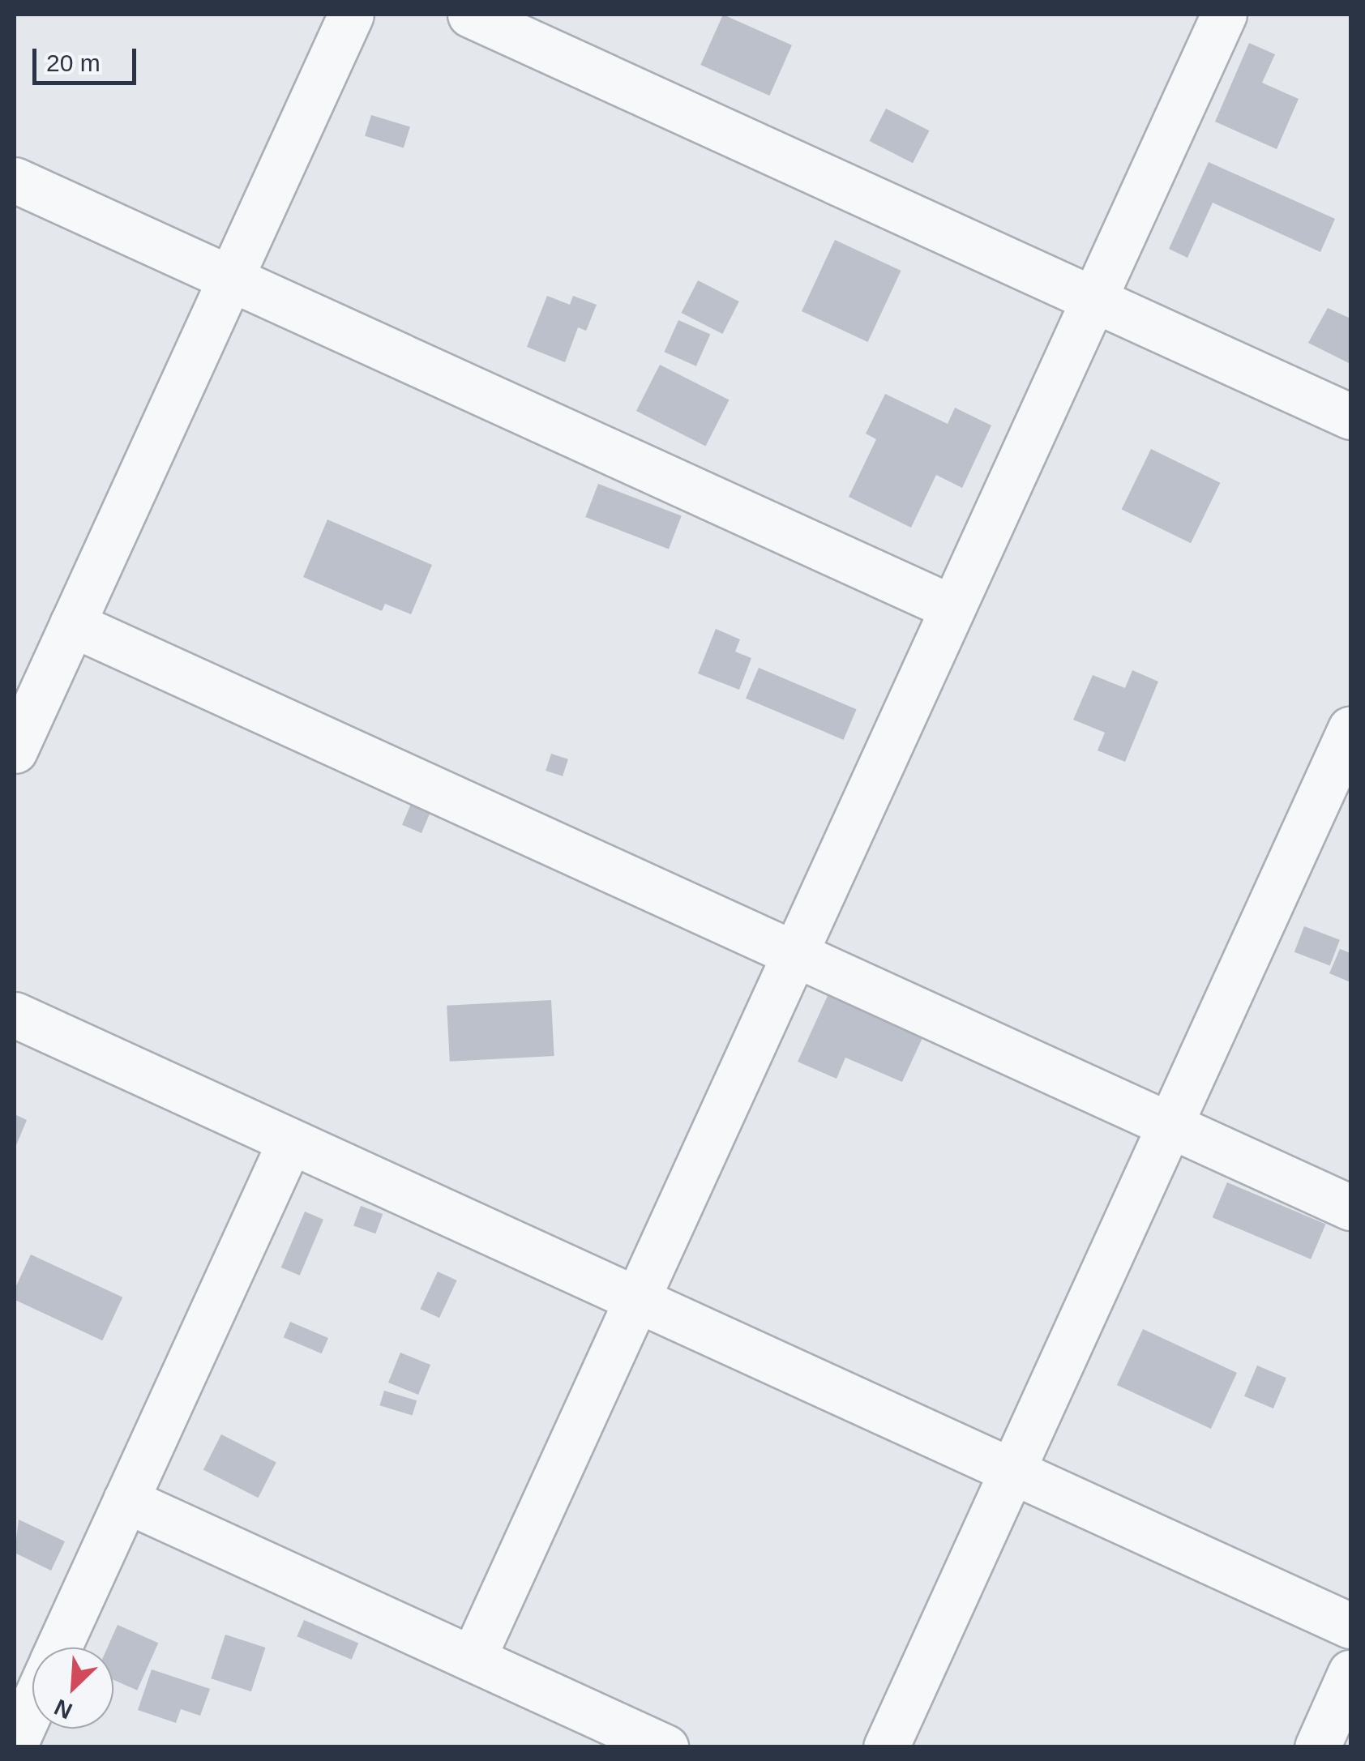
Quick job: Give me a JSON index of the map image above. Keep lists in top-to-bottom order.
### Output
{
  "scale_bar": "20 m",
  "north": "bottom left"
}
